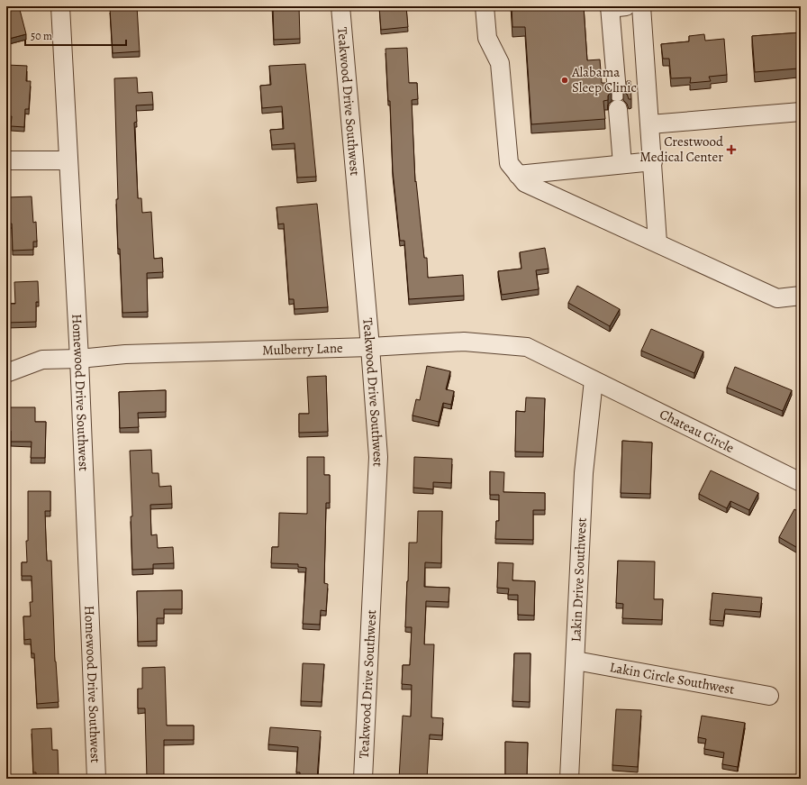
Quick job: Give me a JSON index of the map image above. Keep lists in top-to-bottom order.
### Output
{
  "streets": {
    "street": [
      "Teakwood Drive Southwest",
      "Mulberry Lane",
      "Homewood Drive Southwest",
      "Chateau Circle",
      "Lakin Drive Southwest",
      "Lakin Circle Southwest"
    ]
  },
  "crossings": [
    ["Teakwood Drive Southwest", "Mulberry Lane"],
    ["Mulberry Lane", "Homewood Drive Southwest"],
    ["Mulberry Lane", "Chateau Circle"],
    ["Mulberry Lane", "Lakin Drive Southwest"],
    ["Chateau Circle", "Lakin Drive Southwest"],
    ["Lakin Drive Southwest", "Lakin Circle Southwest"]
  ],
  "places": {
    "other": ["Alabama Sleep Clinic"],
    "health": ["Crestwood Medical Center"]
  },
  "scale_bar": "50 m"
}
